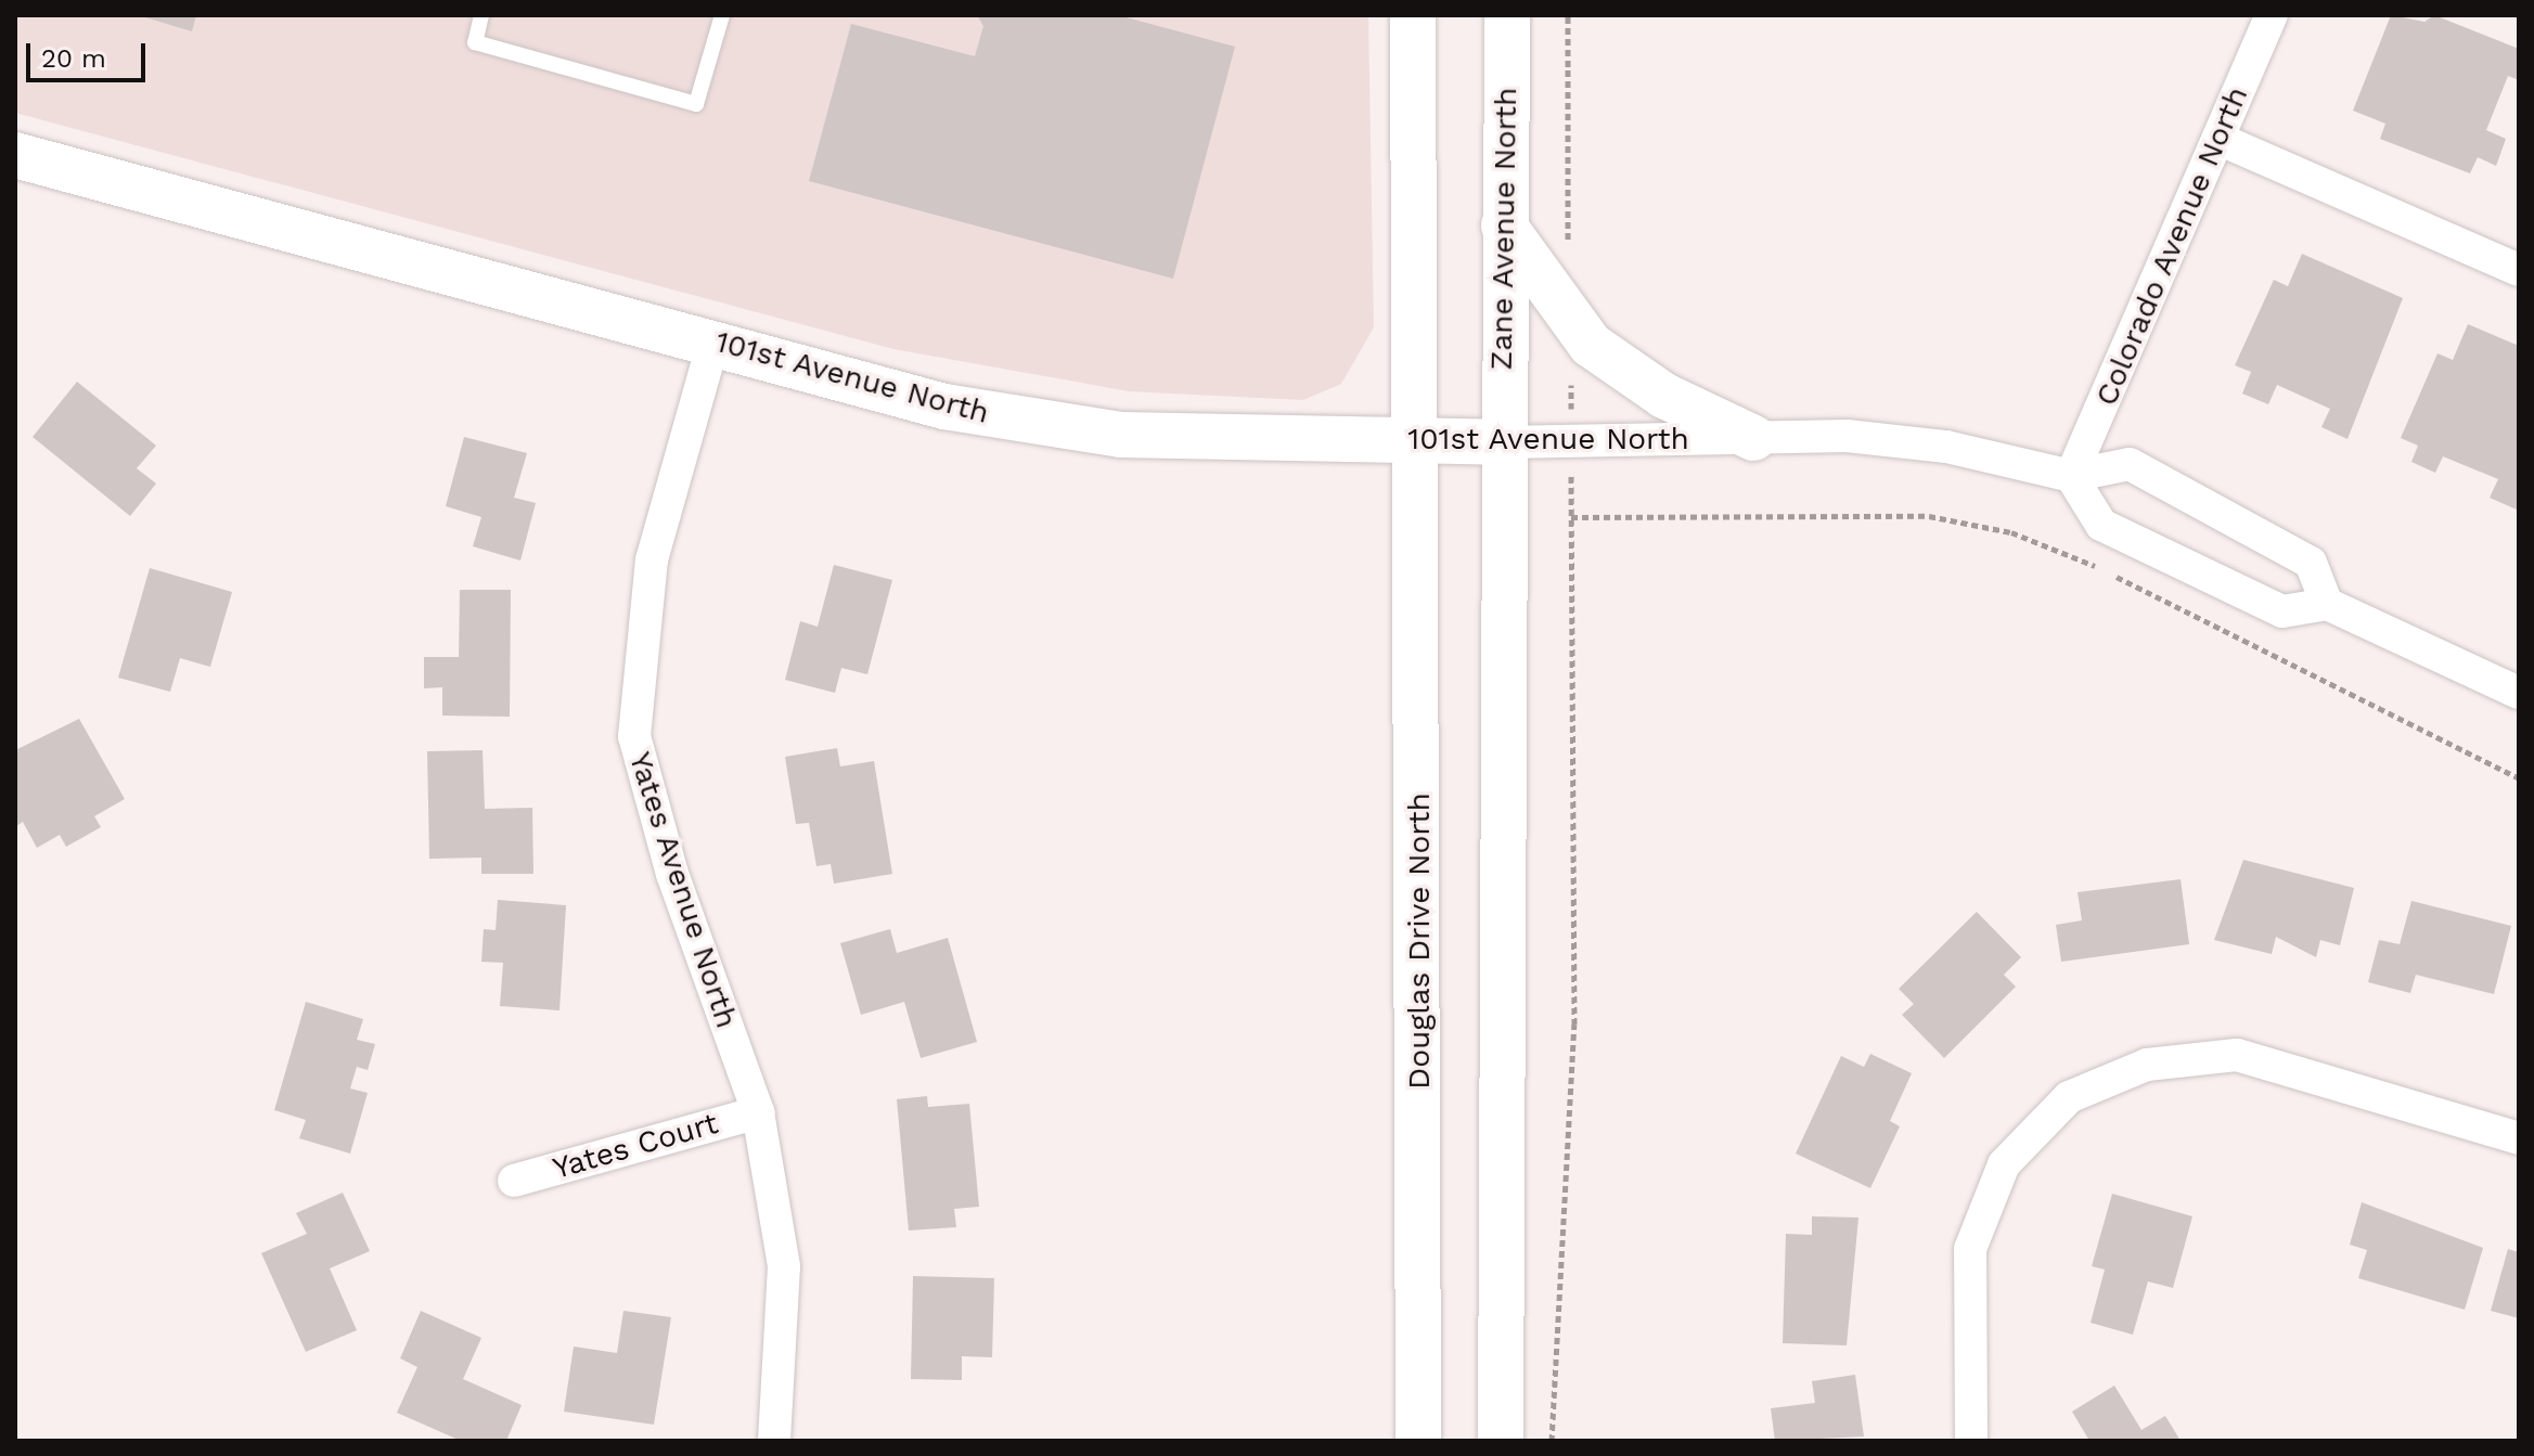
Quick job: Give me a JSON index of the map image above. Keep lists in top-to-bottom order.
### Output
{
  "streets": {
    "main road": ["Zane Avenue North", "101st Avenue North", "Douglas Drive North"],
    "street": ["Colorado Avenue North", "Yates Avenue North", "Yates Court"]
  },
  "crossings": [
    ["Zane Avenue North", "101st Avenue North"],
    ["Colorado Avenue North", "101st Avenue North"],
    ["101st Avenue North", "Yates Avenue North"],
    ["101st Avenue North", "Douglas Drive North"],
    ["Yates Avenue North", "Yates Court"]
  ],
  "scale_bar": "20 m"
}
